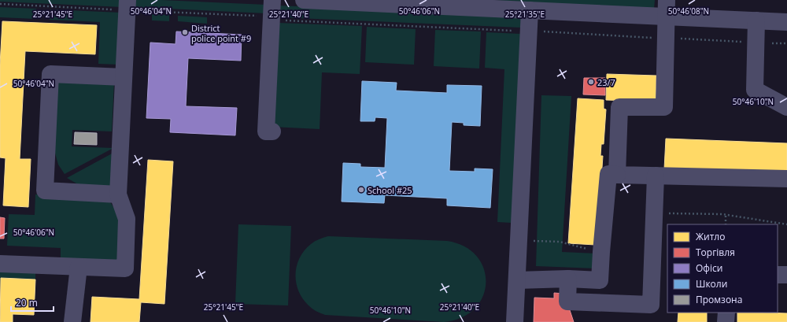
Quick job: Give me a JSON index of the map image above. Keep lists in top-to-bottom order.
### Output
{
  "places": ["District police point #9", "23/7", "School #25"],
  "legend": [
    "Житло",
    "Торгівля",
    "Офіси",
    "Школи",
    "Промзона"
  ],
  "scale_bar": "20 m",
  "coordinates": [
    "50°46'04\"N",
    "50°46'08\"N",
    "50°46'06\"N",
    "25°21'45\"E",
    "25°21'40\"E",
    "25°21'35\"E",
    "50°46'10\"N"
  ]
}
